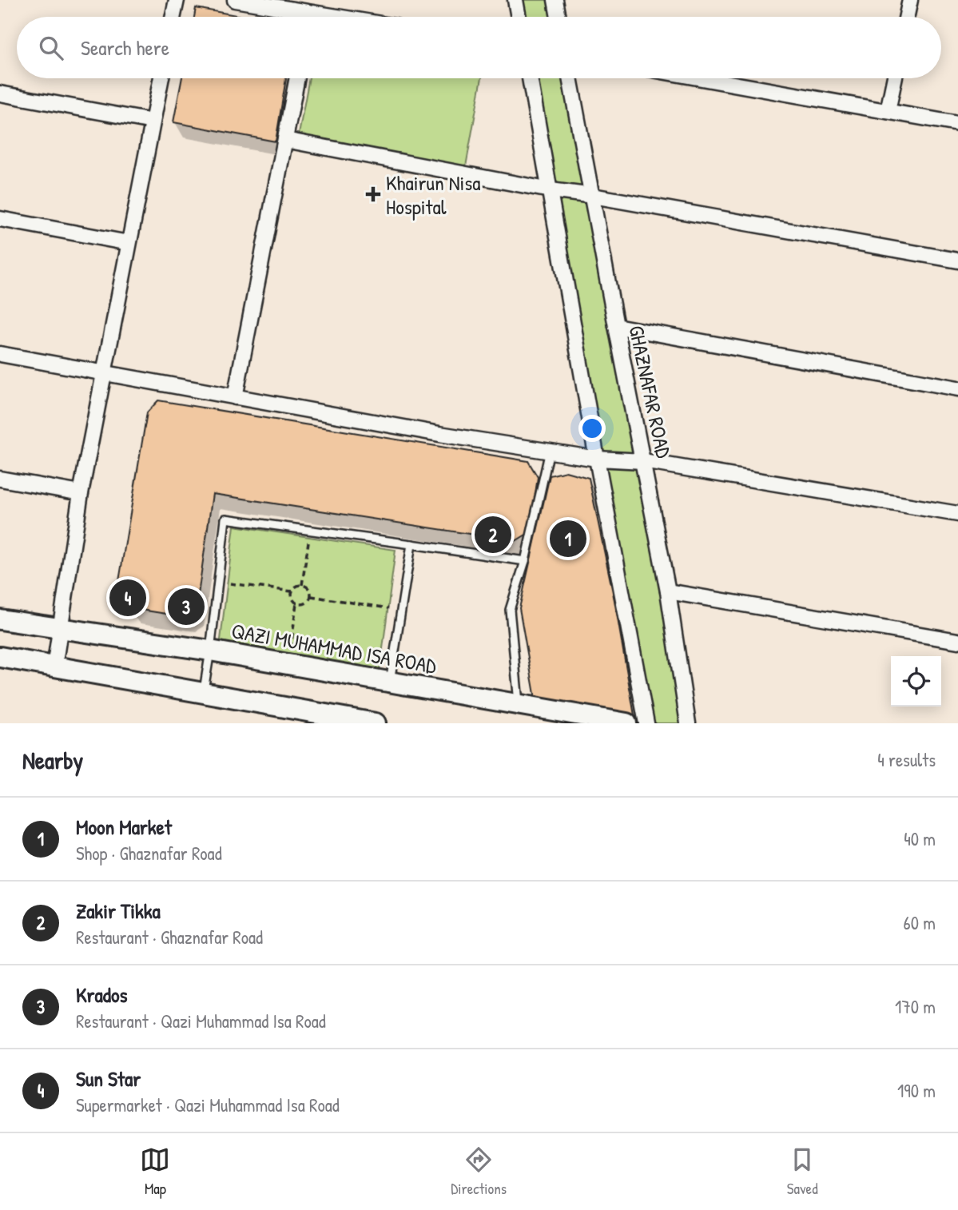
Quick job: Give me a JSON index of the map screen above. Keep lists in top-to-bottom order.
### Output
{
  "streets": {
    "street": ["GHAZNAFAR ROAD", "QAZI MUHAMMAD ISA ROAD"]
  },
  "places": {
    "health": ["Khairun Nisa Hospital"]
  },
  "page": {
    "search": "Search here",
    "pins": [
      "2",
      "1",
      "4",
      "3"
    ],
    "heading": ["Nearby", "4 results"],
    "list": [
      {
        "mark": "1",
        "name": "Moon Market",
        "note": "Shop · Ghaznafar Road",
        "value": "40 m"
      },
      {
        "mark": "2",
        "name": "Zakir Tikka",
        "note": "Restaurant · Ghaznafar Road",
        "value": "60 m"
      },
      {
        "mark": "3",
        "name": "Krados",
        "note": "Restaurant · Qazi Muhammad Isa Road",
        "value": "170 m"
      },
      {
        "mark": "4",
        "name": "Sun Star",
        "note": "Supermarket · Qazi Muhammad Isa Road",
        "value": "190 m"
      }
    ],
    "nav": ["Map", "Directions", "Saved"]
  }
}
